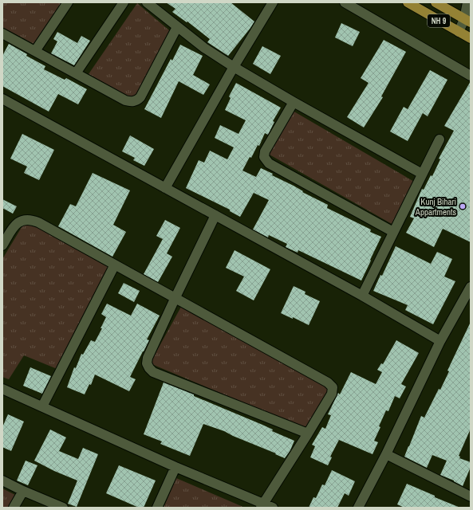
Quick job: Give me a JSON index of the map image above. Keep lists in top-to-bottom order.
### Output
{
  "streets": {
    "highway": ["NH 9"]
  },
  "places": ["Kunj Bihari Appartments"]
}
